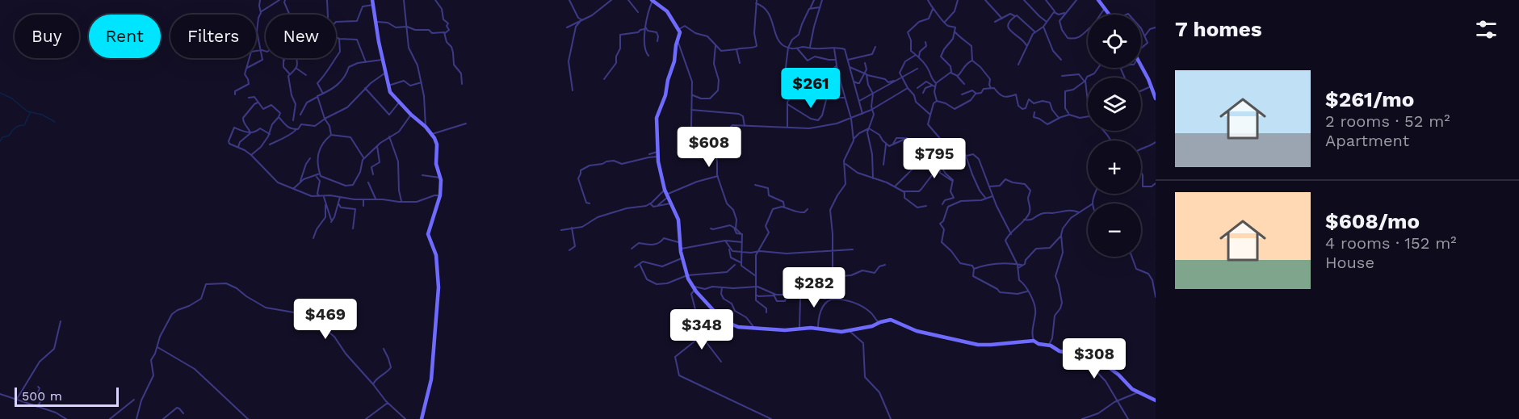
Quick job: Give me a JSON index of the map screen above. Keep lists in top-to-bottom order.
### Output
{
  "scale_bar": "500 m",
  "page": {
    "heading": "7 homes",
    "map_buttons": ["+", "−"],
    "chip": [
      "Buy",
      "Rent",
      "Filters",
      "New"
    ],
    "list": [
      {
        "name": "$261/mo",
        "note": "2 rooms · 52 m² · Apartment"
      },
      {
        "name": "$608/mo",
        "note": "4 rooms · 152 m² · House"
      }
    ],
    "price": [
      "$261",
      "$608",
      "$795",
      "$282",
      "$469",
      "$348",
      "$308"
    ],
    "scale": "500 m"
  }
}
